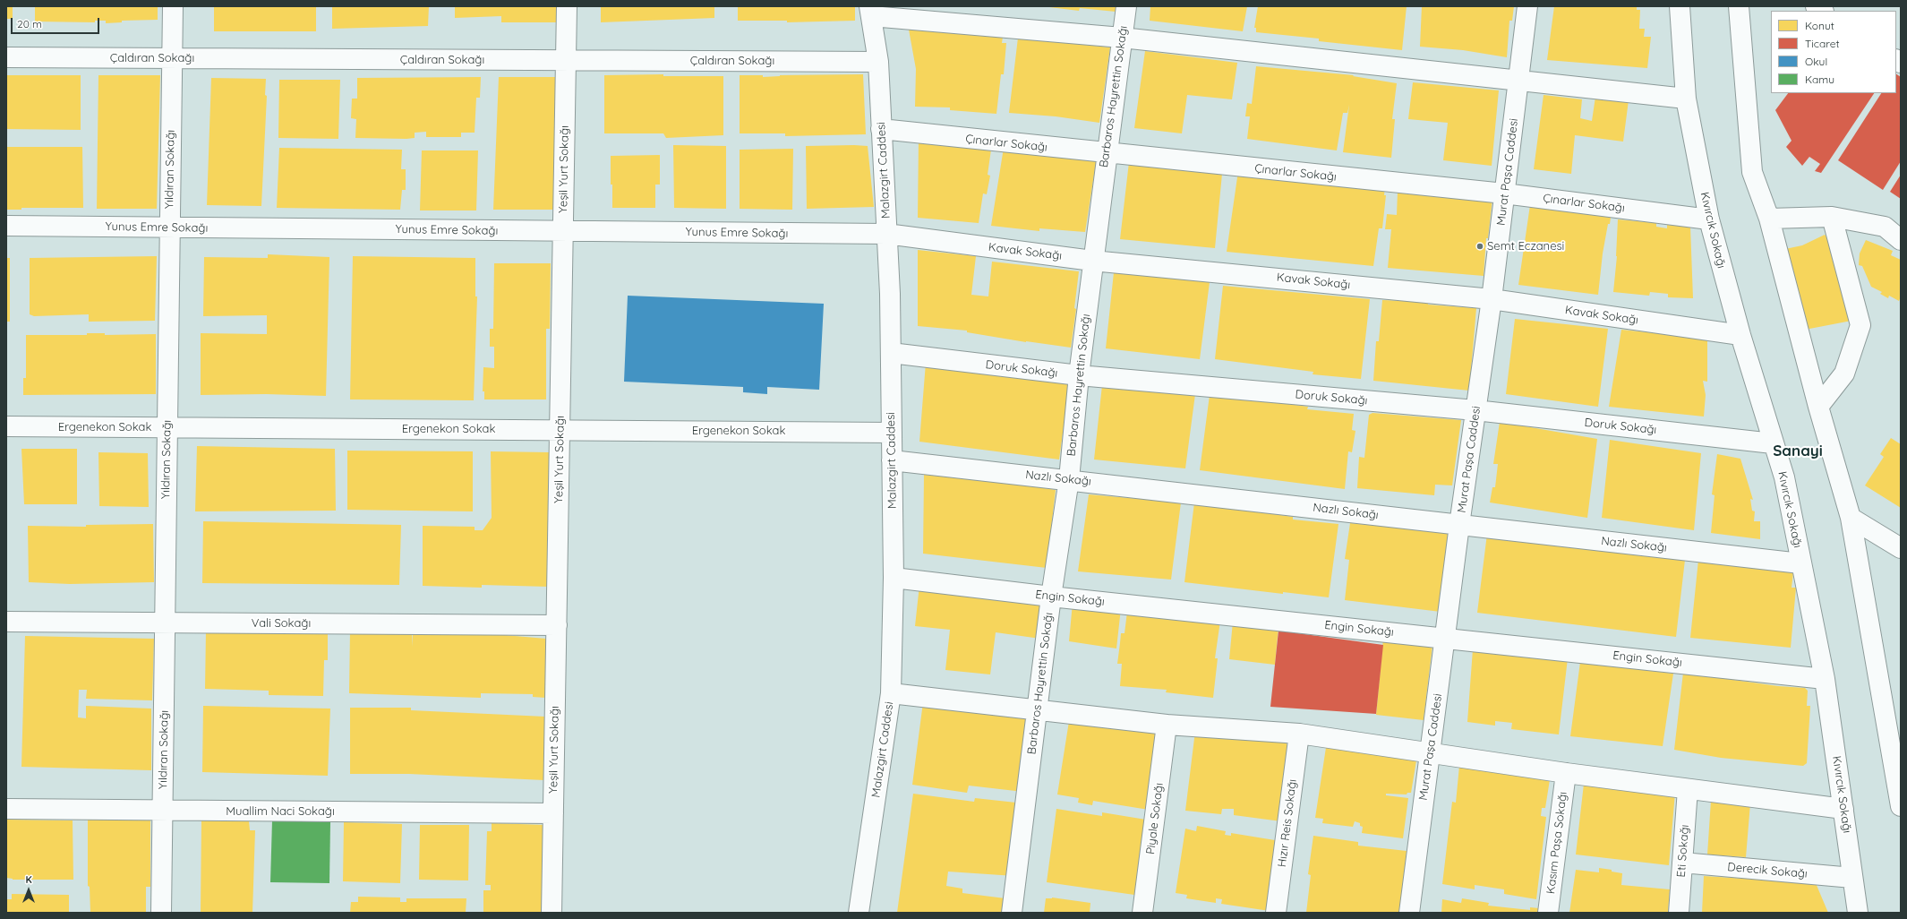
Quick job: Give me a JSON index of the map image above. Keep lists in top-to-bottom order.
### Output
{
  "streets": {
    "street": [
      "Çaldıran Sokağı",
      "Barbaros Hayrettin Sokağı",
      "Çınarlar Sokağı",
      "Yıldıran Sokağı",
      "Yeşil Yurt Sokağı",
      "Malazgirt Caddesi",
      "Murat Paşa Caddesi",
      "Yunus Emre Sokağı",
      "Kıvırcık Sokağı",
      "Kavak Sokağı",
      "Doruk Sokağı",
      "Ergenekon Sokak",
      "Nazlı Sokağı",
      "Engin Sokağı",
      "Vali Sokağı",
      "Muallim Naci Sokağı",
      "Piyale Sokağı",
      "Hızır Reis Sokağı",
      "Kasım Paşa Sokağı",
      "Eti Sokağı",
      "Derecik Sokağı"
    ]
  },
  "crossings": [
    ["Çaldıran Sokağı", "Yıldıran Sokağı"],
    ["Çaldıran Sokağı", "Yeşil Yurt Sokağı"],
    ["Çaldıran Sokağı", "Malazgirt Caddesi"],
    ["Barbaros Hayrettin Sokağı", "Çınarlar Sokağı"],
    ["Barbaros Hayrettin Sokağı", "Kavak Sokağı"],
    ["Barbaros Hayrettin Sokağı", "Doruk Sokağı"],
    ["Barbaros Hayrettin Sokağı", "Nazlı Sokağı"],
    ["Barbaros Hayrettin Sokağı", "Engin Sokağı"],
    ["Çınarlar Sokağı", "Malazgirt Caddesi"],
    ["Çınarlar Sokağı", "Murat Paşa Caddesi"],
    ["Çınarlar Sokağı", "Kıvırcık Sokağı"],
    ["Yıldıran Sokağı", "Yunus Emre Sokağı"],
    ["Yıldıran Sokağı", "Ergenekon Sokak"],
    ["Yıldıran Sokağı", "Vali Sokağı"],
    ["Yıldıran Sokağı", "Muallim Naci Sokağı"],
    ["Yeşil Yurt Sokağı", "Yunus Emre Sokağı"],
    ["Yeşil Yurt Sokağı", "Ergenekon Sokak"],
    ["Yeşil Yurt Sokağı", "Vali Sokağı"],
    ["Yeşil Yurt Sokağı", "Muallim Naci Sokağı"],
    ["Malazgirt Caddesi", "Yunus Emre Sokağı"],
    ["Malazgirt Caddesi", "Kavak Sokağı"],
    ["Malazgirt Caddesi", "Doruk Sokağı"],
    ["Malazgirt Caddesi", "Ergenekon Sokak"],
    ["Malazgirt Caddesi", "Nazlı Sokağı"],
    ["Malazgirt Caddesi", "Engin Sokağı"],
    ["Murat Paşa Caddesi", "Kavak Sokağı"],
    ["Murat Paşa Caddesi", "Doruk Sokağı"],
    ["Murat Paşa Caddesi", "Nazlı Sokağı"],
    ["Murat Paşa Caddesi", "Engin Sokağı"],
    ["Yunus Emre Sokağı", "Kavak Sokağı"],
    ["Kıvırcık Sokağı", "Kavak Sokağı"],
    ["Kıvırcık Sokağı", "Doruk Sokağı"],
    ["Kıvırcık Sokağı", "Nazlı Sokağı"],
    ["Kıvırcık Sokağı", "Engin Sokağı"],
    ["Kıvırcık Sokağı", "Derecik Sokağı"],
    ["Eti Sokağı", "Derecik Sokağı"]
  ],
  "districts": ["Sanayi"],
  "places": ["Semt Eczanesi"],
  "legend": [
    "Konut",
    "Ticaret",
    "Okul",
    "Kamu"
  ],
  "scale_bar": "20 m",
  "north": "top"
}
